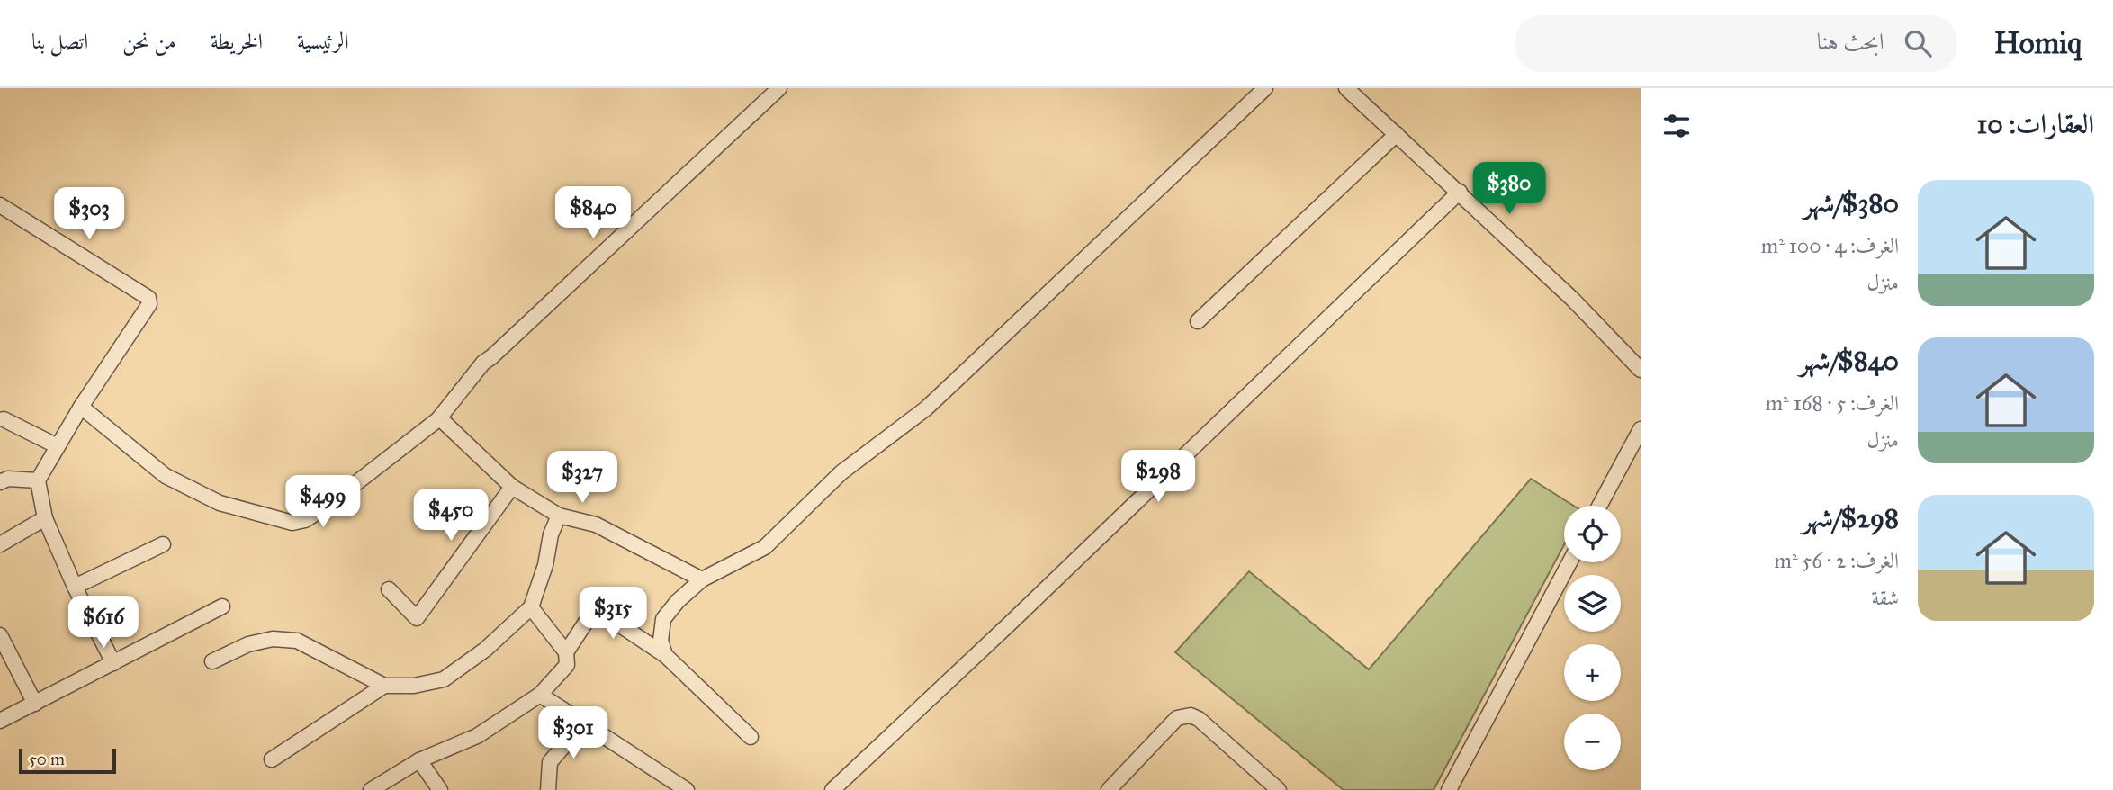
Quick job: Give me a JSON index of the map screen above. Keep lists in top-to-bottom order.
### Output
{
  "scale_bar": "50 m",
  "page": {
    "header": "Homiq",
    "search": "ابحث هنا",
    "nav": [
      "الرئيسية",
      "الخريطة",
      "من نحن",
      "اتصل بنا"
    ],
    "heading": "العقارات: 10",
    "price": [
      "$380",
      "$840",
      "$303",
      "$298",
      "$327",
      "$499",
      "$450",
      "$315",
      "$616",
      "$301"
    ],
    "list": [
      {
        "name": "$380/شهر",
        "note": "الغرف: 4 · 100 m² · منزل"
      },
      {
        "name": "$840/شهر",
        "note": "الغرف: 5 · 168 m² · منزل"
      },
      {
        "name": "$298/شهر",
        "note": "الغرف: 2 · 56 m² · شقة"
      }
    ],
    "map_buttons": ["+", "−"],
    "scale": "50 m"
  }
}
